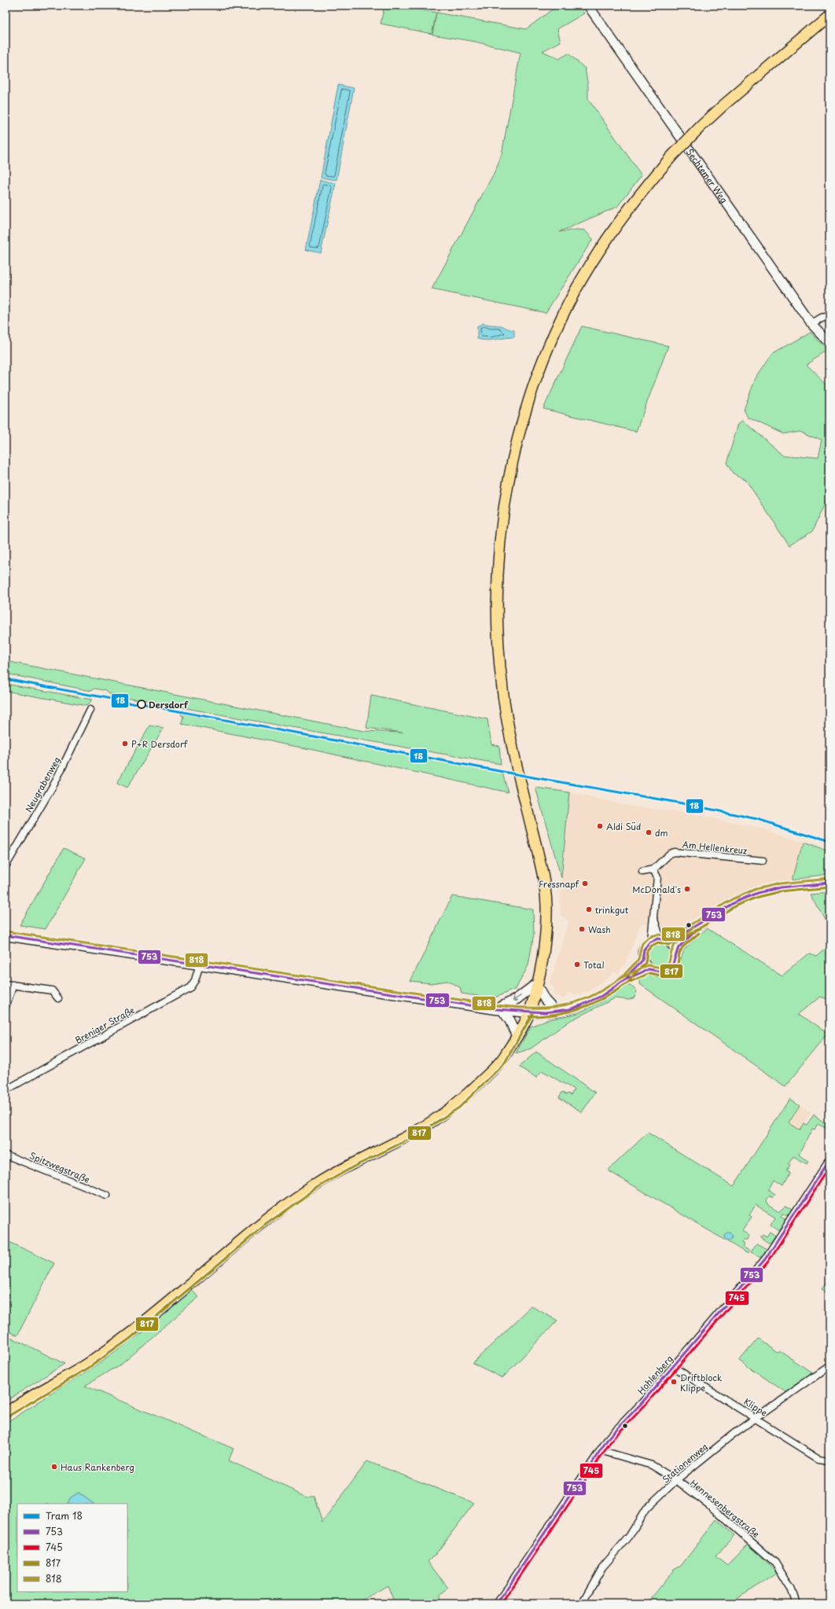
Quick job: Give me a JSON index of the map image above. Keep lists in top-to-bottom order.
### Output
{
  "streets": {
    "street": [
      "Sechtemer Weg",
      "Neugrabenweg",
      "Am Hellenkreuz",
      "Breniger Straße",
      "Spitzwegstraße",
      "Hohlenberg",
      "Klippe",
      "Stationenweg",
      "Hennesenbergstraße"
    ]
  },
  "crossings": [
    ["Hohlenberg", "Klippe"],
    ["Hohlenberg", "Hennesenbergstraße"],
    ["Klippe", "Stationenweg"],
    ["Stationenweg", "Hennesenbergstraße"]
  ],
  "places": [
    "Dersdorf",
    "P+R Dersdorf",
    "Aldi Süd",
    "dm",
    "Fressnapf",
    "McDonald's",
    "trinkgut",
    "Wash",
    "Total",
    "Driftblock Klippe",
    "Haus Rankenberg"
  ],
  "lines": [
    "tram line 18",
    "transit line 818",
    "transit line 753",
    "transit line 817",
    "transit line 745"
  ],
  "legend": [
    "Tram 18",
    "753",
    "745",
    "817",
    "818"
  ]
}
